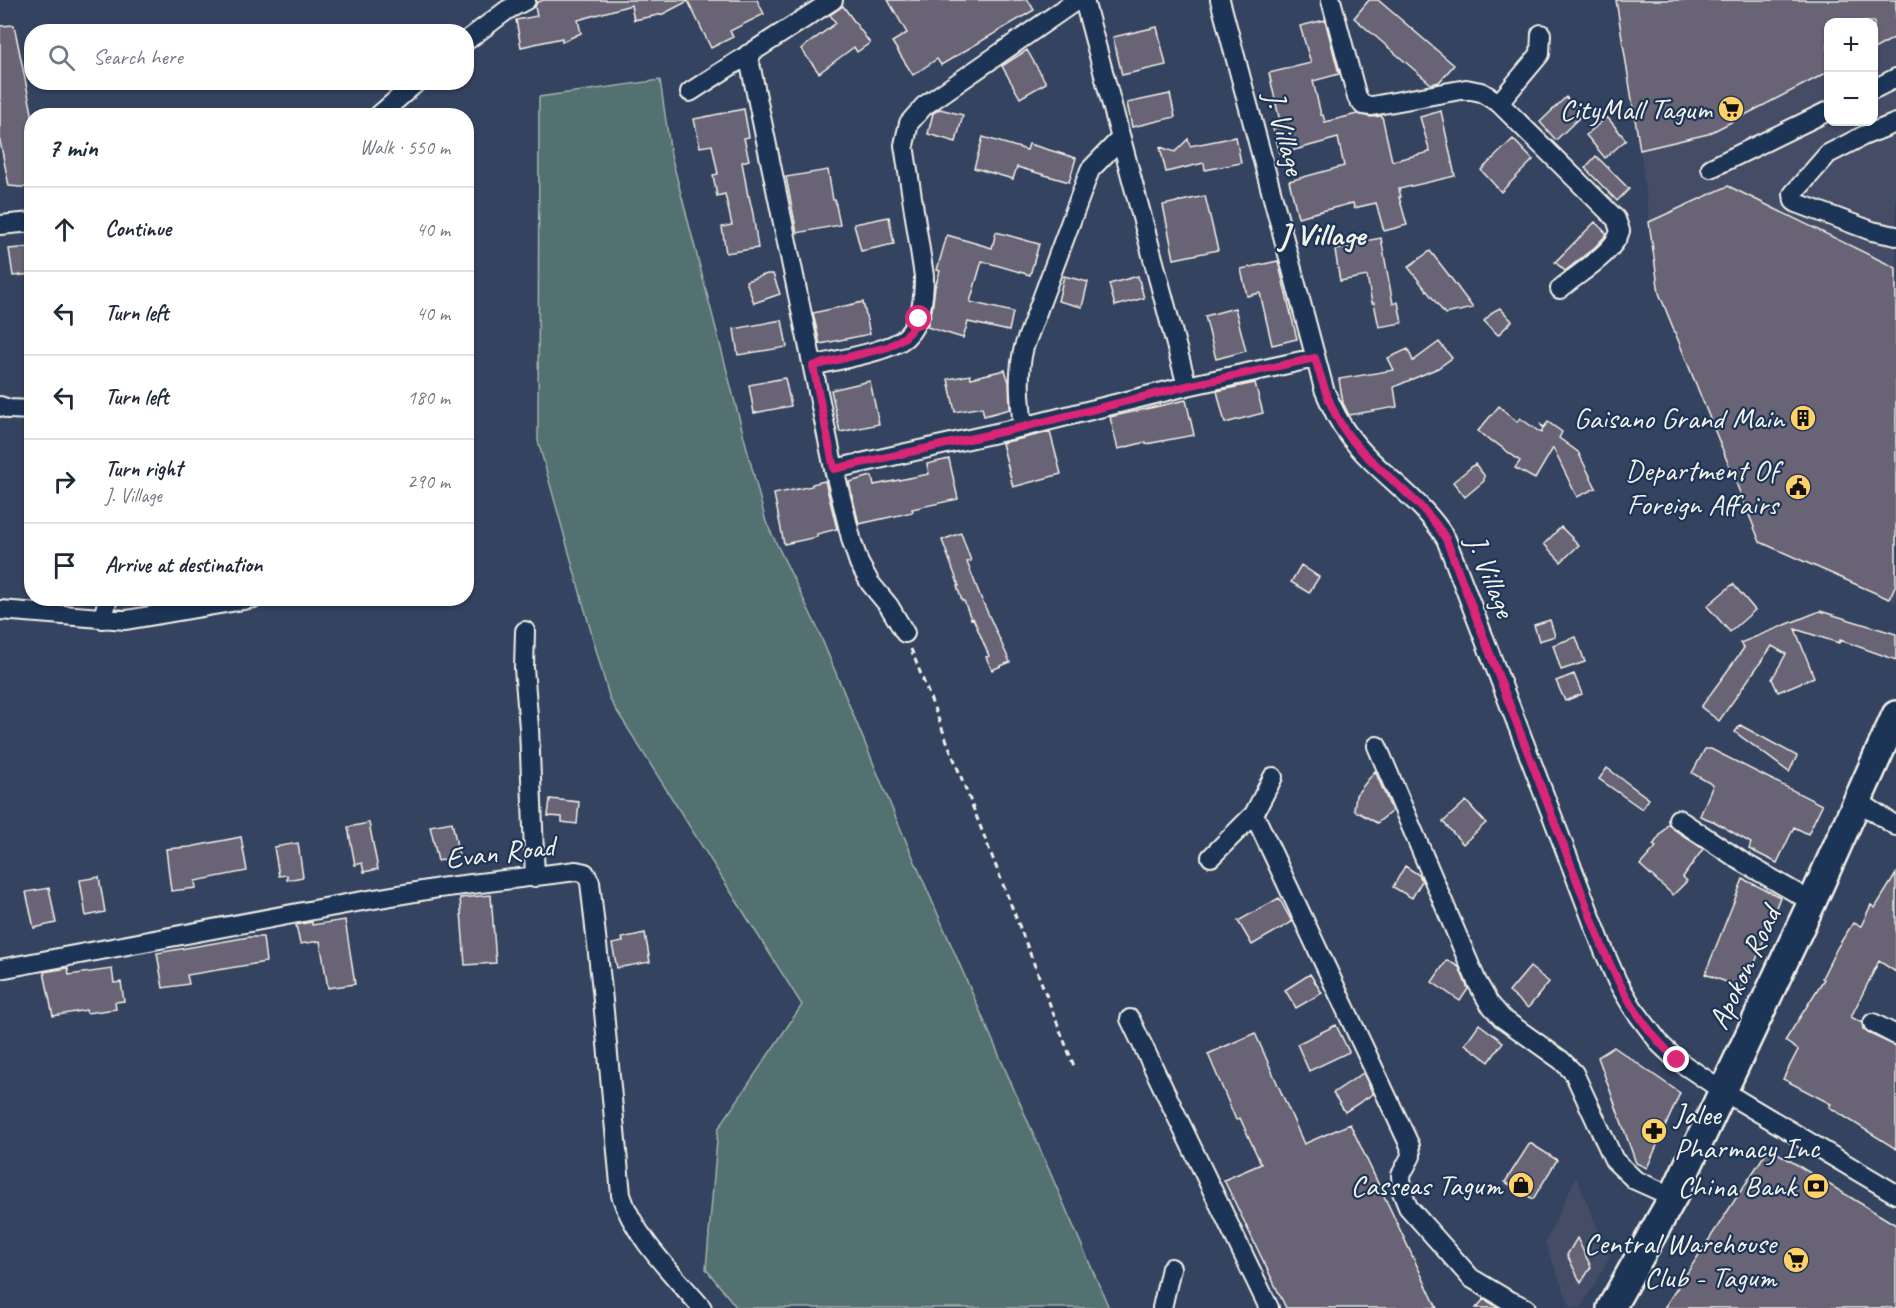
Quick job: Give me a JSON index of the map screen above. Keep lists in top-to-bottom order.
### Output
{
  "streets": {
    "highway": ["Apokon Road"],
    "street": ["J. Village", "Evan Road"]
  },
  "crossings": [
    ["J. Village", "Apokon Road"]
  ],
  "districts": ["J Village"],
  "places": {
    "supermarket": ["CityMall Tagum", "Central Warehouse Club - Tagum"],
    "building": ["Gaisano Grand Main"],
    "public building": ["Department Of Foreign Affairs"],
    "pharmacy": ["Jalee Pharmacy Inc"],
    "shop": ["Casseas Tagum"],
    "bank": ["China Bank"]
  },
  "page": {
    "map_buttons": ["+", "−"],
    "search": "Search here",
    "heading": ["7 min", "Walk · 550 m"],
    "list": [
      ["Continue", "40 m"],
      ["Turn left", "40 m"],
      ["Turn left", "180 m"],
      ["Turn right", "J. Village", "290 m"],
      "Arrive at destination"
    ]
  }
}
